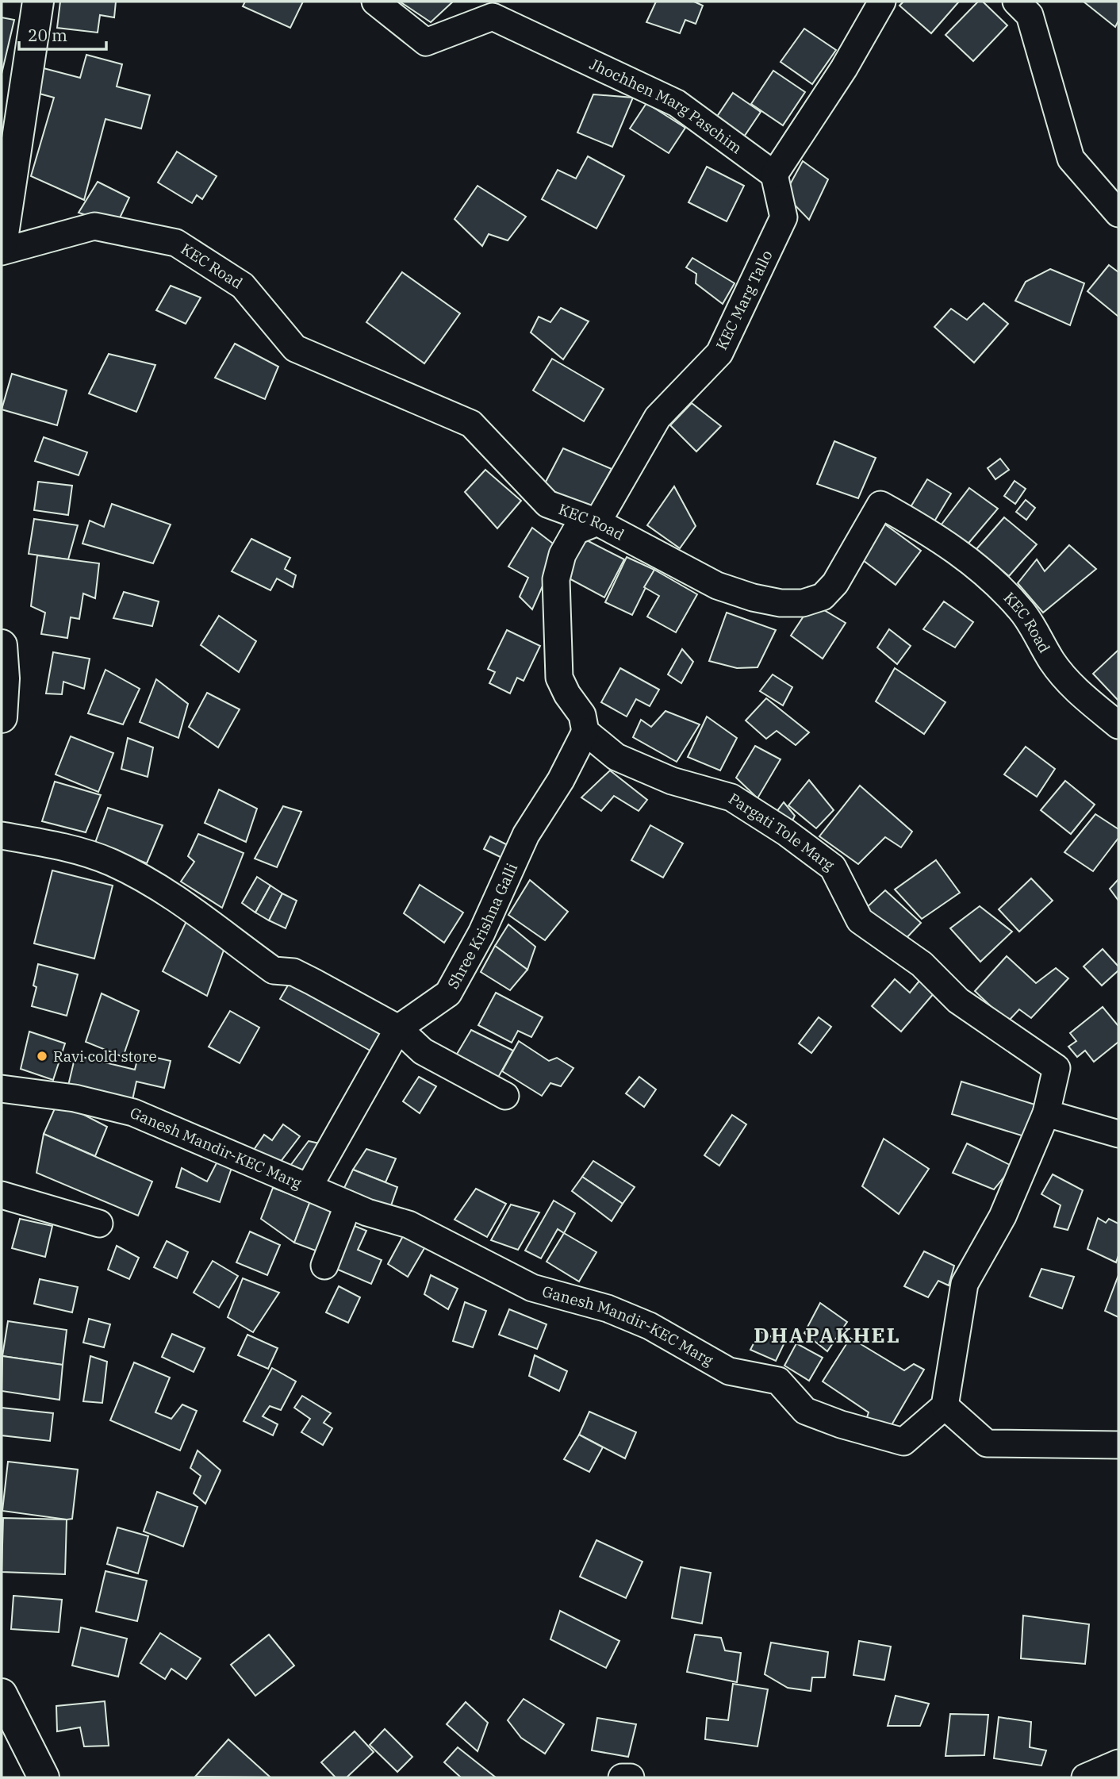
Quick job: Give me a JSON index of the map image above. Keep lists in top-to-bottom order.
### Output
{
  "streets": {
    "street": [
      "Jhochhen Marg Paschim",
      "KEC Road",
      "KEC Marg Tallo",
      "Pargati Tole Marg",
      "Shree Krishna Galli",
      "Ganesh Mandir-KEC Marg"
    ]
  },
  "crossings": [
    ["Jhochhen Marg Paschim", "KEC Marg Tallo"],
    ["KEC Road", "KEC Marg Tallo"],
    ["KEC Road", "Pargati Tole Marg"],
    ["KEC Marg Tallo", "Pargati Tole Marg"],
    ["Pargati Tole Marg", "Shree Krishna Galli"],
    ["Shree Krishna Galli", "Ganesh Mandir-KEC Marg"]
  ],
  "districts": ["DHAPAKHEL"],
  "places": ["Ravi cold store"],
  "scale_bar": "20 m"
}
